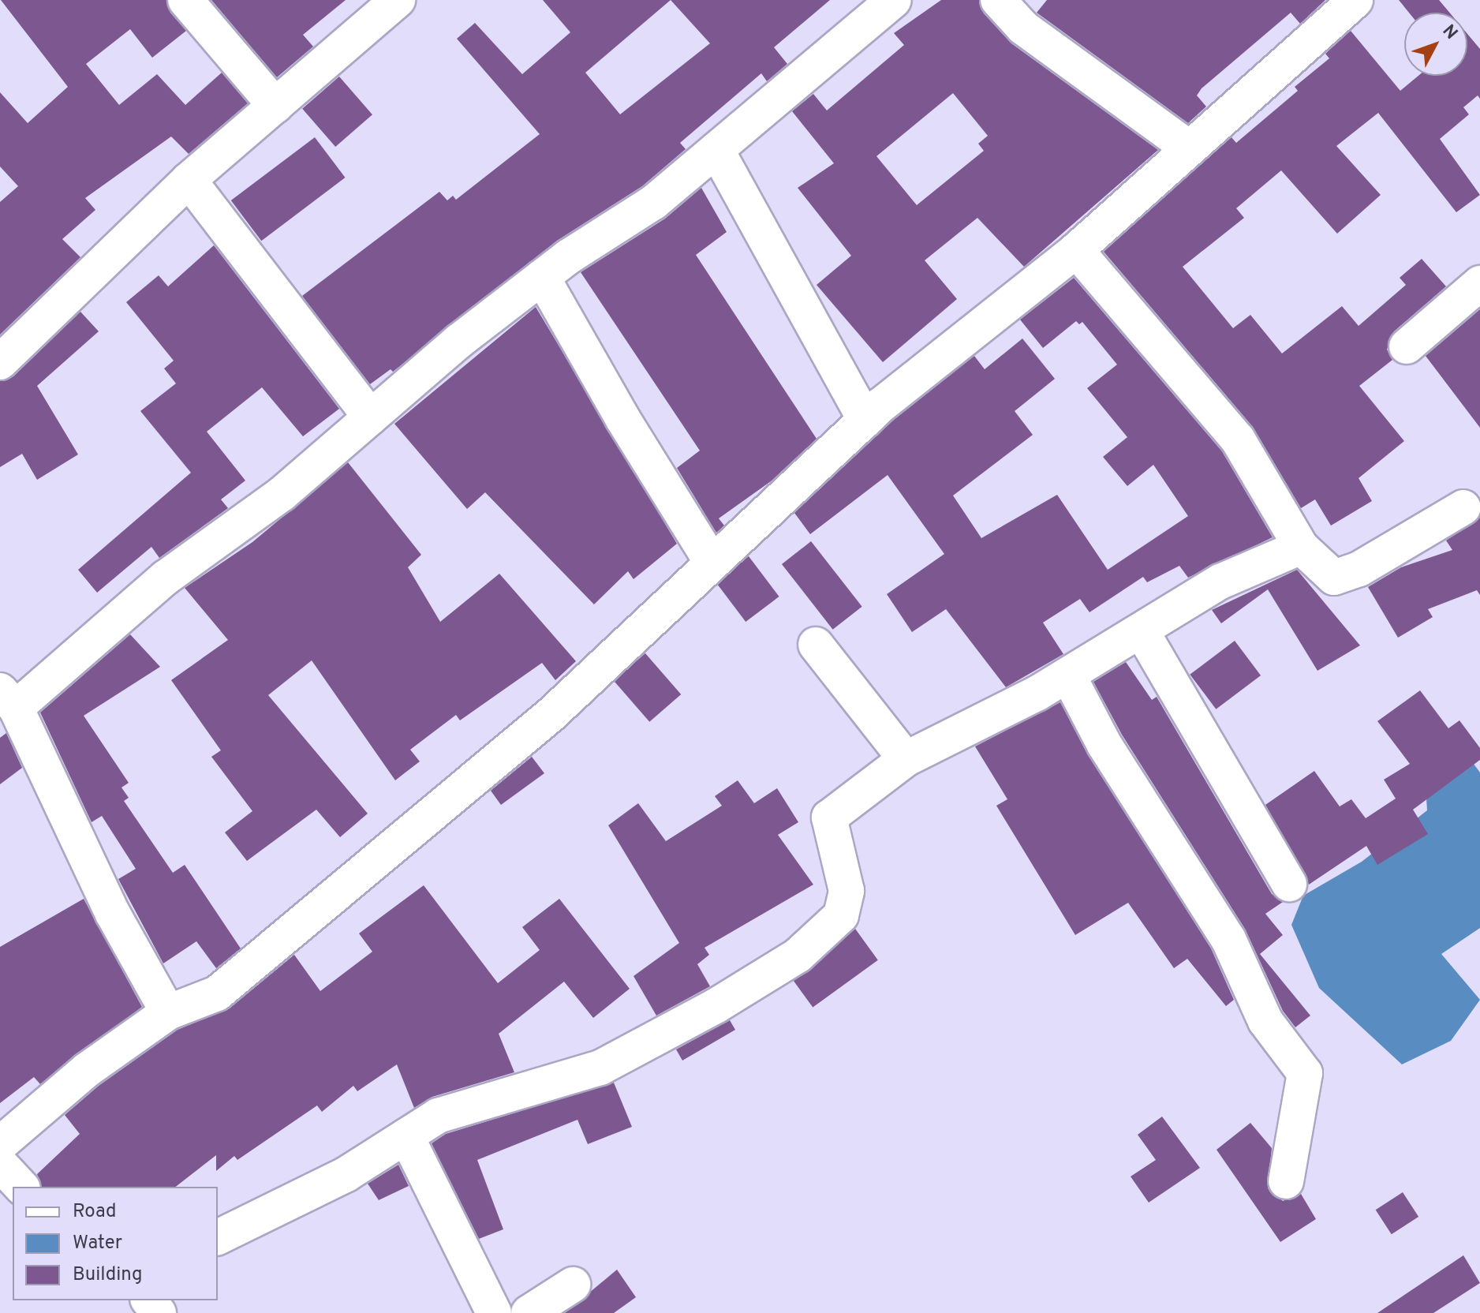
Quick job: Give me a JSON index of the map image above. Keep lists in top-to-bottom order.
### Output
{
  "legend": ["Road", "Water", "Building"],
  "north": "top right"
}
